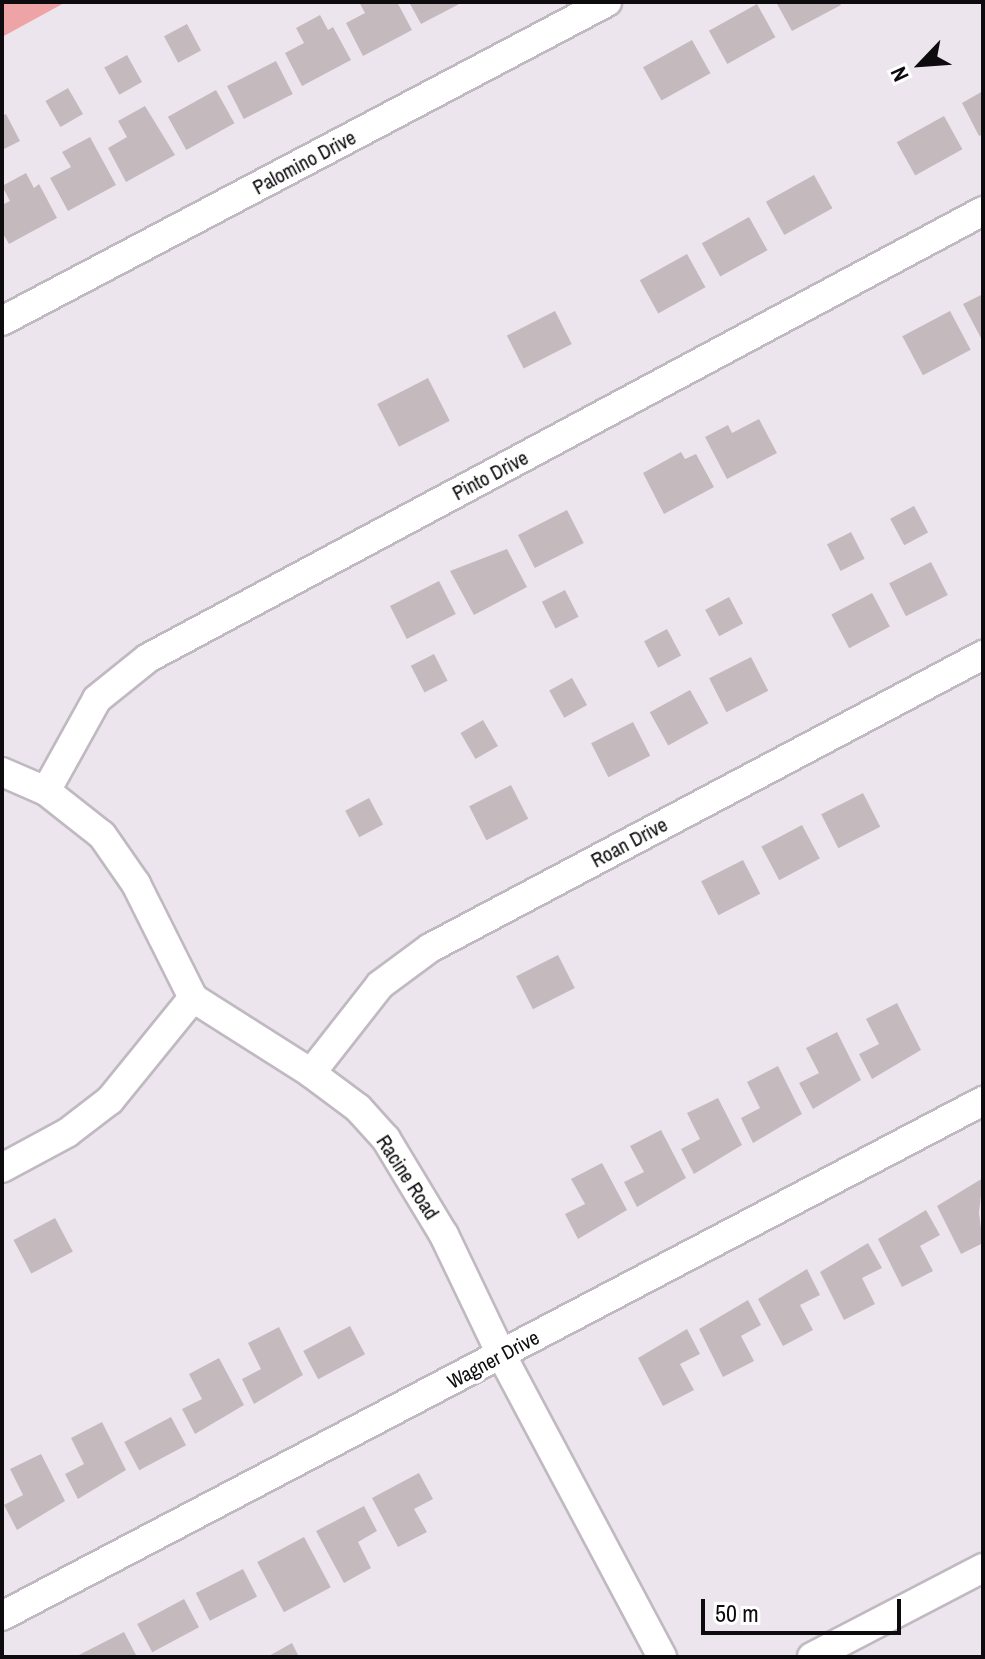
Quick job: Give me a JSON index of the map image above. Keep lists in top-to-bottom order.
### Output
{
  "streets": {
    "street": [
      "Palomino Drive",
      "Pinto Drive",
      "Roan Drive",
      "Racine Road",
      "Wagner Drive"
    ]
  },
  "crossings": [
    ["Pinto Drive", "Racine Road"],
    ["Roan Drive", "Racine Road"],
    ["Racine Road", "Wagner Drive"]
  ],
  "scale_bar": "50 m",
  "north": "bottom left"
}
